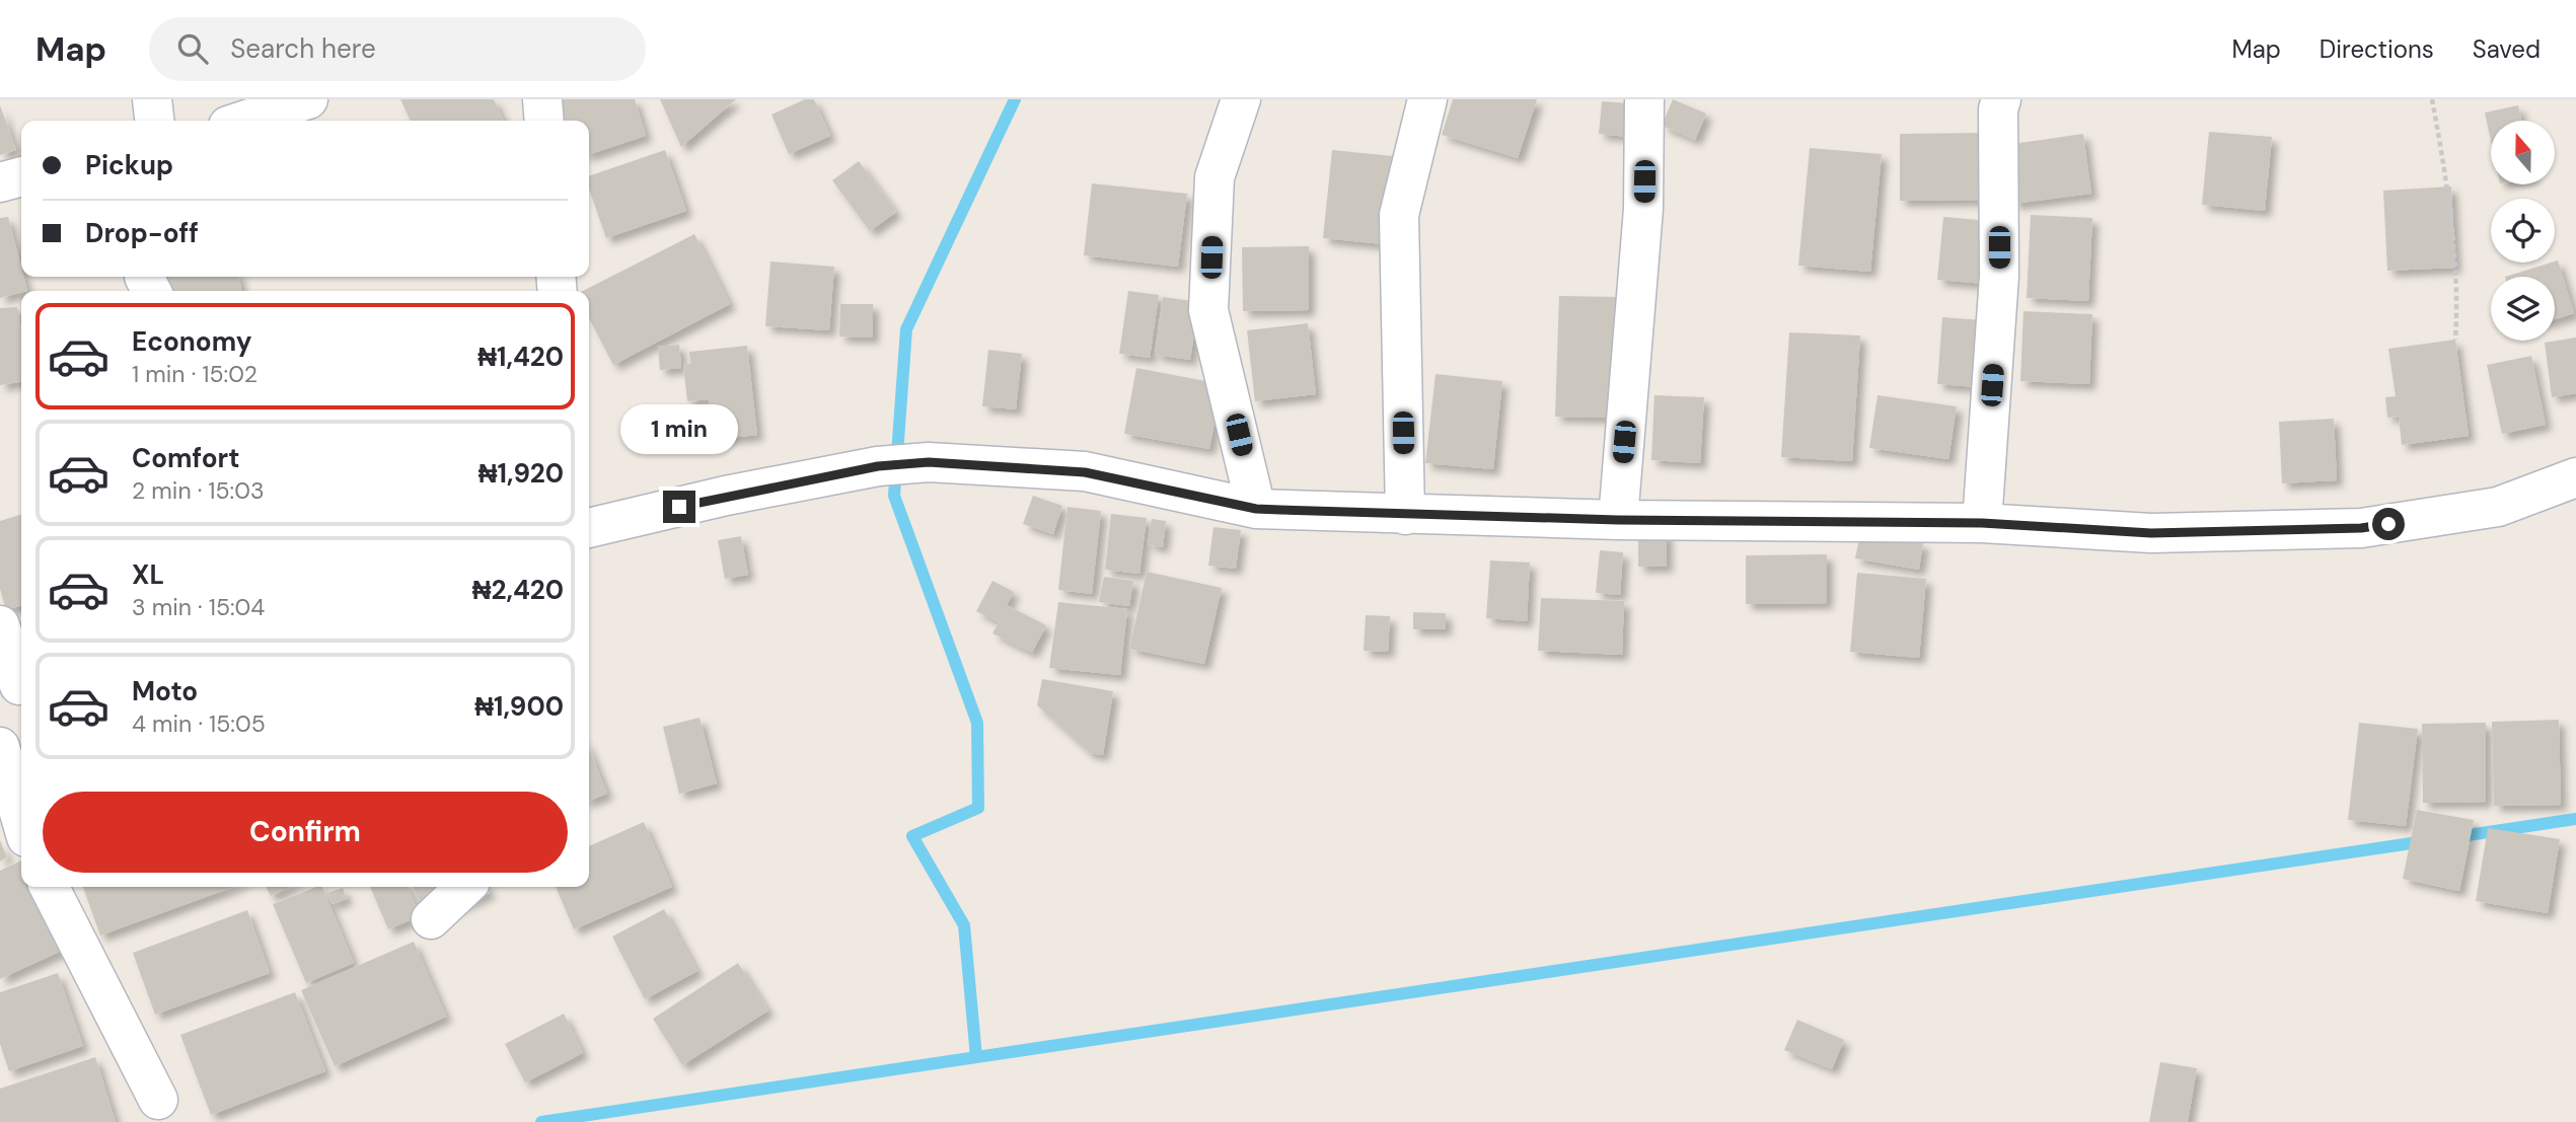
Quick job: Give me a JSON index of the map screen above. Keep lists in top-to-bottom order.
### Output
{
  "north": "top",
  "page": {
    "header": "Map",
    "search": "Search here",
    "nav": ["Map", "Directions", "Saved"],
    "banner": ["Pickup", "Drop-off"],
    "list": [
      {
        "name": "Economy",
        "note": "1 min · 15:02",
        "value": "₦1,420"
      },
      {
        "name": "Comfort",
        "note": "2 min · 15:03",
        "value": "₦1,920"
      },
      {
        "name": "XL",
        "note": "3 min · 15:04",
        "value": "₦2,420"
      },
      {
        "name": "Moto",
        "note": "4 min · 15:05",
        "value": "₦1,900"
      }
    ],
    "bubble": "1 min",
    "buttons": "Confirm"
  }
}
